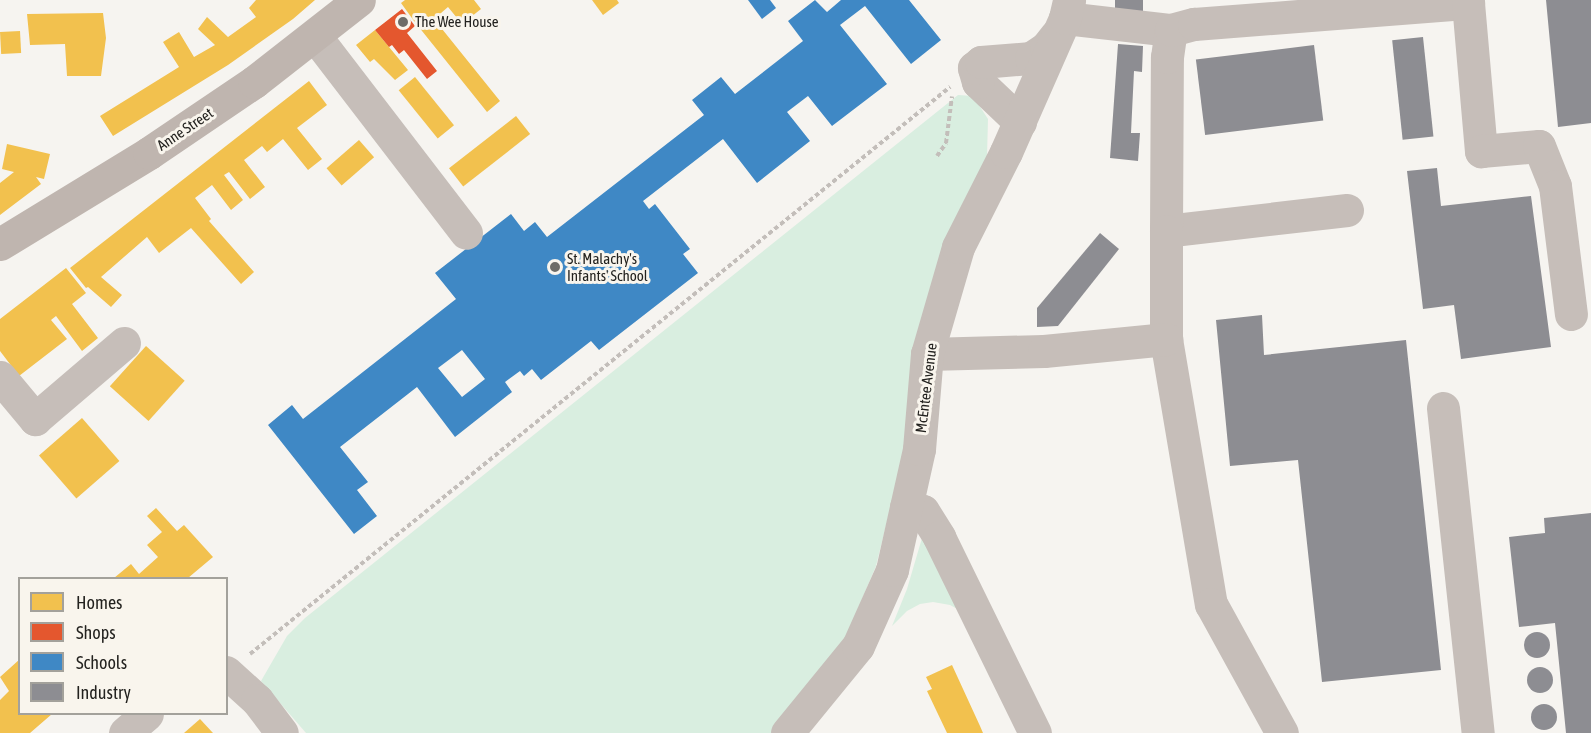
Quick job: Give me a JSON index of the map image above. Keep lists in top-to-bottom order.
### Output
{
  "streets": {
    "main road": ["Anne Street"],
    "street": ["McEntee Avenue"]
  },
  "places": ["The Wee House", "St. Malachy's Infants' School"],
  "legend": [
    "Homes",
    "Shops",
    "Schools",
    "Industry"
  ]
}
